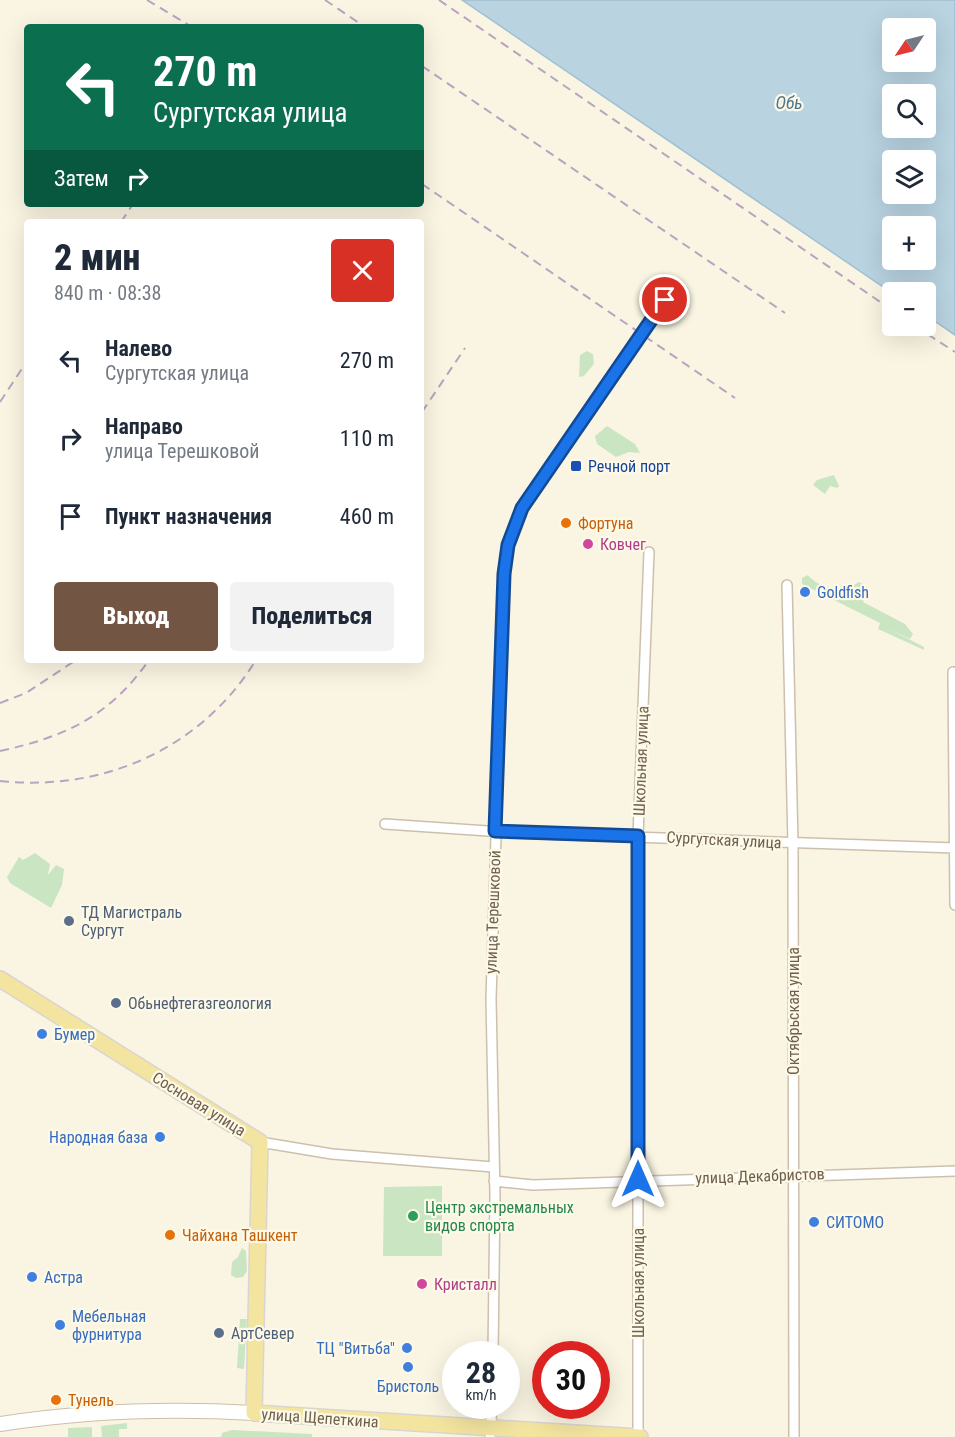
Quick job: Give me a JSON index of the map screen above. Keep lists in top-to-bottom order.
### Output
{
  "streets": {
    "main road": ["Сосновая улица", "улица Щепеткина"],
    "street": [
      "Школьная улица",
      "Сургутская улица",
      "улица Терешковой",
      "Октябрьская улица",
      "улица Декабристов"
    ]
  },
  "crossings": [
    ["Школьная улица", "Сургутская улица"],
    ["Школьная улица", "улица Декабристов"],
    ["Школьная улица", "улица Щепеткина"],
    ["Сургутская улица", "улица Терешковой"],
    ["Сургутская улица", "Октябрьская улица"],
    ["улица Терешковой", "улица Декабристов"],
    ["Октябрьская улица", "улица Декабристов"],
    ["Сосновая улица", "улица Щепеткина"]
  ],
  "water": ["Обь"],
  "places": {
    "transit": ["Речной порт"],
    "other": [
      "Фортуна",
      "Ковчег",
      "Goldfish",
      "ТД Магистраль Сургут",
      "Обьнефтегазгеология",
      "Бумер",
      "Народная база",
      "Центр экстремальных видов спорта",
      "СИТОМО",
      "Чайхана Ташкент",
      "Астра",
      "Кристалл",
      "Мебельная фурнитура",
      "АртСевер",
      "ТЦ \"Витьба\"",
      "Бристоль",
      "Тунель"
    ]
  },
  "north": "bottom left",
  "page": {
    "map_buttons": ["+", "−"],
    "turn": ["270 m", "Сургутская улица"],
    "then": "Затем",
    "heading": ["2 мин", "840 m · 08:38"],
    "list": [
      {
        "name": "Налево",
        "note": "Сургутская улица",
        "value": "270 m"
      },
      {
        "name": "Направо",
        "note": "улица Терешковой",
        "value": "110 m"
      },
      {
        "name": "Пункт назначения",
        "value": "460 m"
      }
    ],
    "buttons": ["Выход", "Поделиться"],
    "speed": "28 km/h",
    "limit": "30"
  }
}
